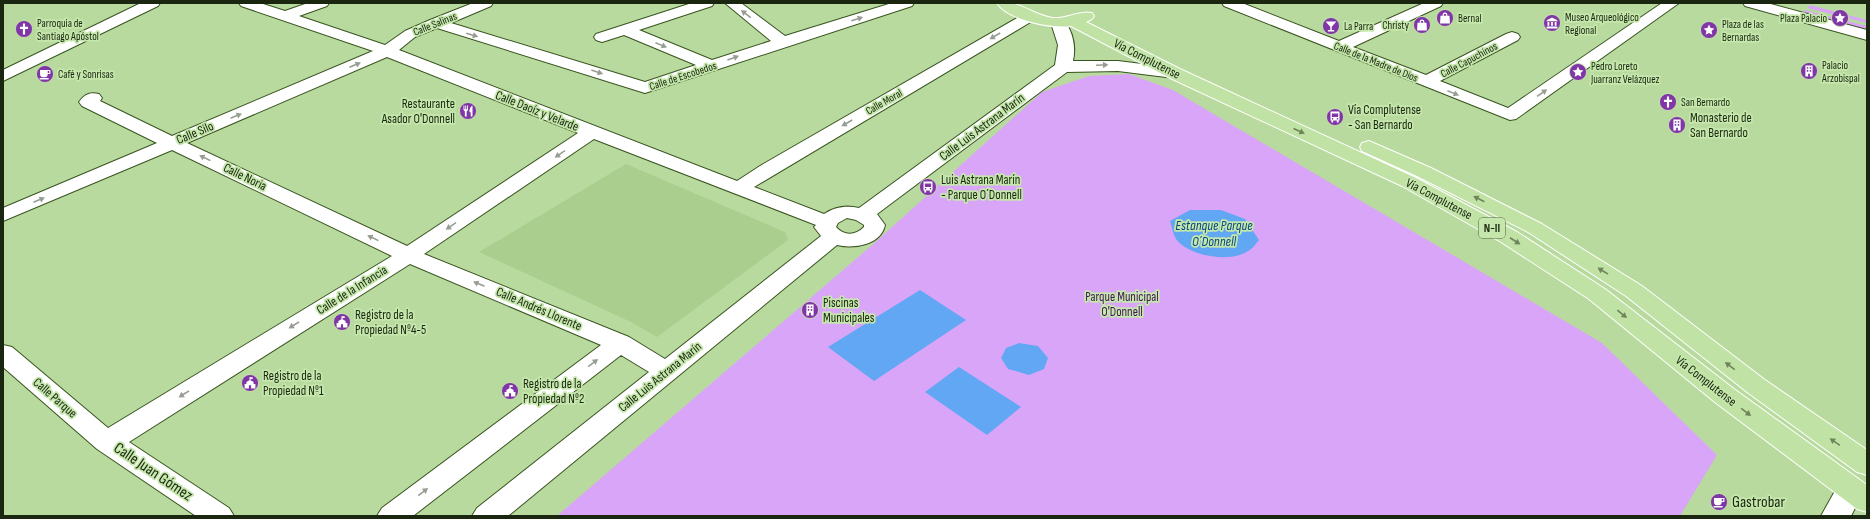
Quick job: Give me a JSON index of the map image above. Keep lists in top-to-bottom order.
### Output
{
  "streets": {
    "main road": ["Vía Complutense", "N-II"],
    "street": [
      "Calle Salinas",
      "Calle Capuchinos",
      "Calle de la Madre de Dios",
      "Calle de Escobedos",
      "Calle Moral",
      "Calle Daoíz y Velarde",
      "Calle Luis Astrana Marín",
      "Calle Silo",
      "Calle Noria",
      "Calle de la Infancia",
      "Calle Andrés Llorente",
      "Calle Parque",
      "Calle Juan Gómez"
    ]
  },
  "crossings": [
    ["Calle Salinas", "Calle de Escobedos"],
    ["Calle Salinas", "Calle Daoíz y Velarde"],
    ["Calle Salinas", "Calle Silo"],
    ["Calle Capuchinos", "Calle de la Madre de Dios"],
    ["Calle Moral", "Calle Daoíz y Velarde"],
    ["Calle Daoíz y Velarde", "Calle Luis Astrana Marín"],
    ["Calle Daoíz y Velarde", "Calle Silo"],
    ["Calle Daoíz y Velarde", "Calle de la Infancia"],
    ["Calle Luis Astrana Marín", "Calle Andrés Llorente"],
    ["Calle Silo", "Calle Noria"],
    ["Calle Noria", "Calle de la Infancia"],
    ["Calle Noria", "Calle Andrés Llorente"],
    ["Calle de la Infancia", "Calle Andrés Llorente"],
    ["Calle de la Infancia", "Calle Parque"],
    ["Calle de la Infancia", "Calle Juan Gómez"],
    ["Calle Parque", "Calle Juan Gómez"]
  ],
  "one_way": [
    "Calle de la Madre de Dios",
    "Calle Moral",
    "Calle Noria",
    "Calle de la Infancia",
    "Calle Andrés Llorente"
  ],
  "water": ["Estanque Parque O´Donnell"],
  "parks": ["Parque Municipal O'Donnell"],
  "places": {
    "shop": ["Bernal", "Christy"],
    "place": ["Plaza Palacio", "Plaza de las Bernardas", "Pedro Loreto Juarranz Velázquez"],
    "museum": ["Museo Arqueológico Regional"],
    "bar": ["La Parra"],
    "church": ["Parroquia de Santiago Apóstol", "San Bernardo"],
    "building": ["Palacio Arzobispal", "Monasterio de San Bernardo", "Piscinas Municipales"],
    "cafe": ["Café y Sonrisas", "Gastrobar"],
    "restaurant": ["Restaurante Asador O'Donnell"],
    "bus stop": ["Vía Complutense - San Bernardo", "Luis Astrana Marín - Parque O´Donnell"],
    "public building": ["Registro de la Propiedad Nº4-5", "Registro de la Propiedad Nº1", "Registro de la Propiedad Nº2"]
  }
}
